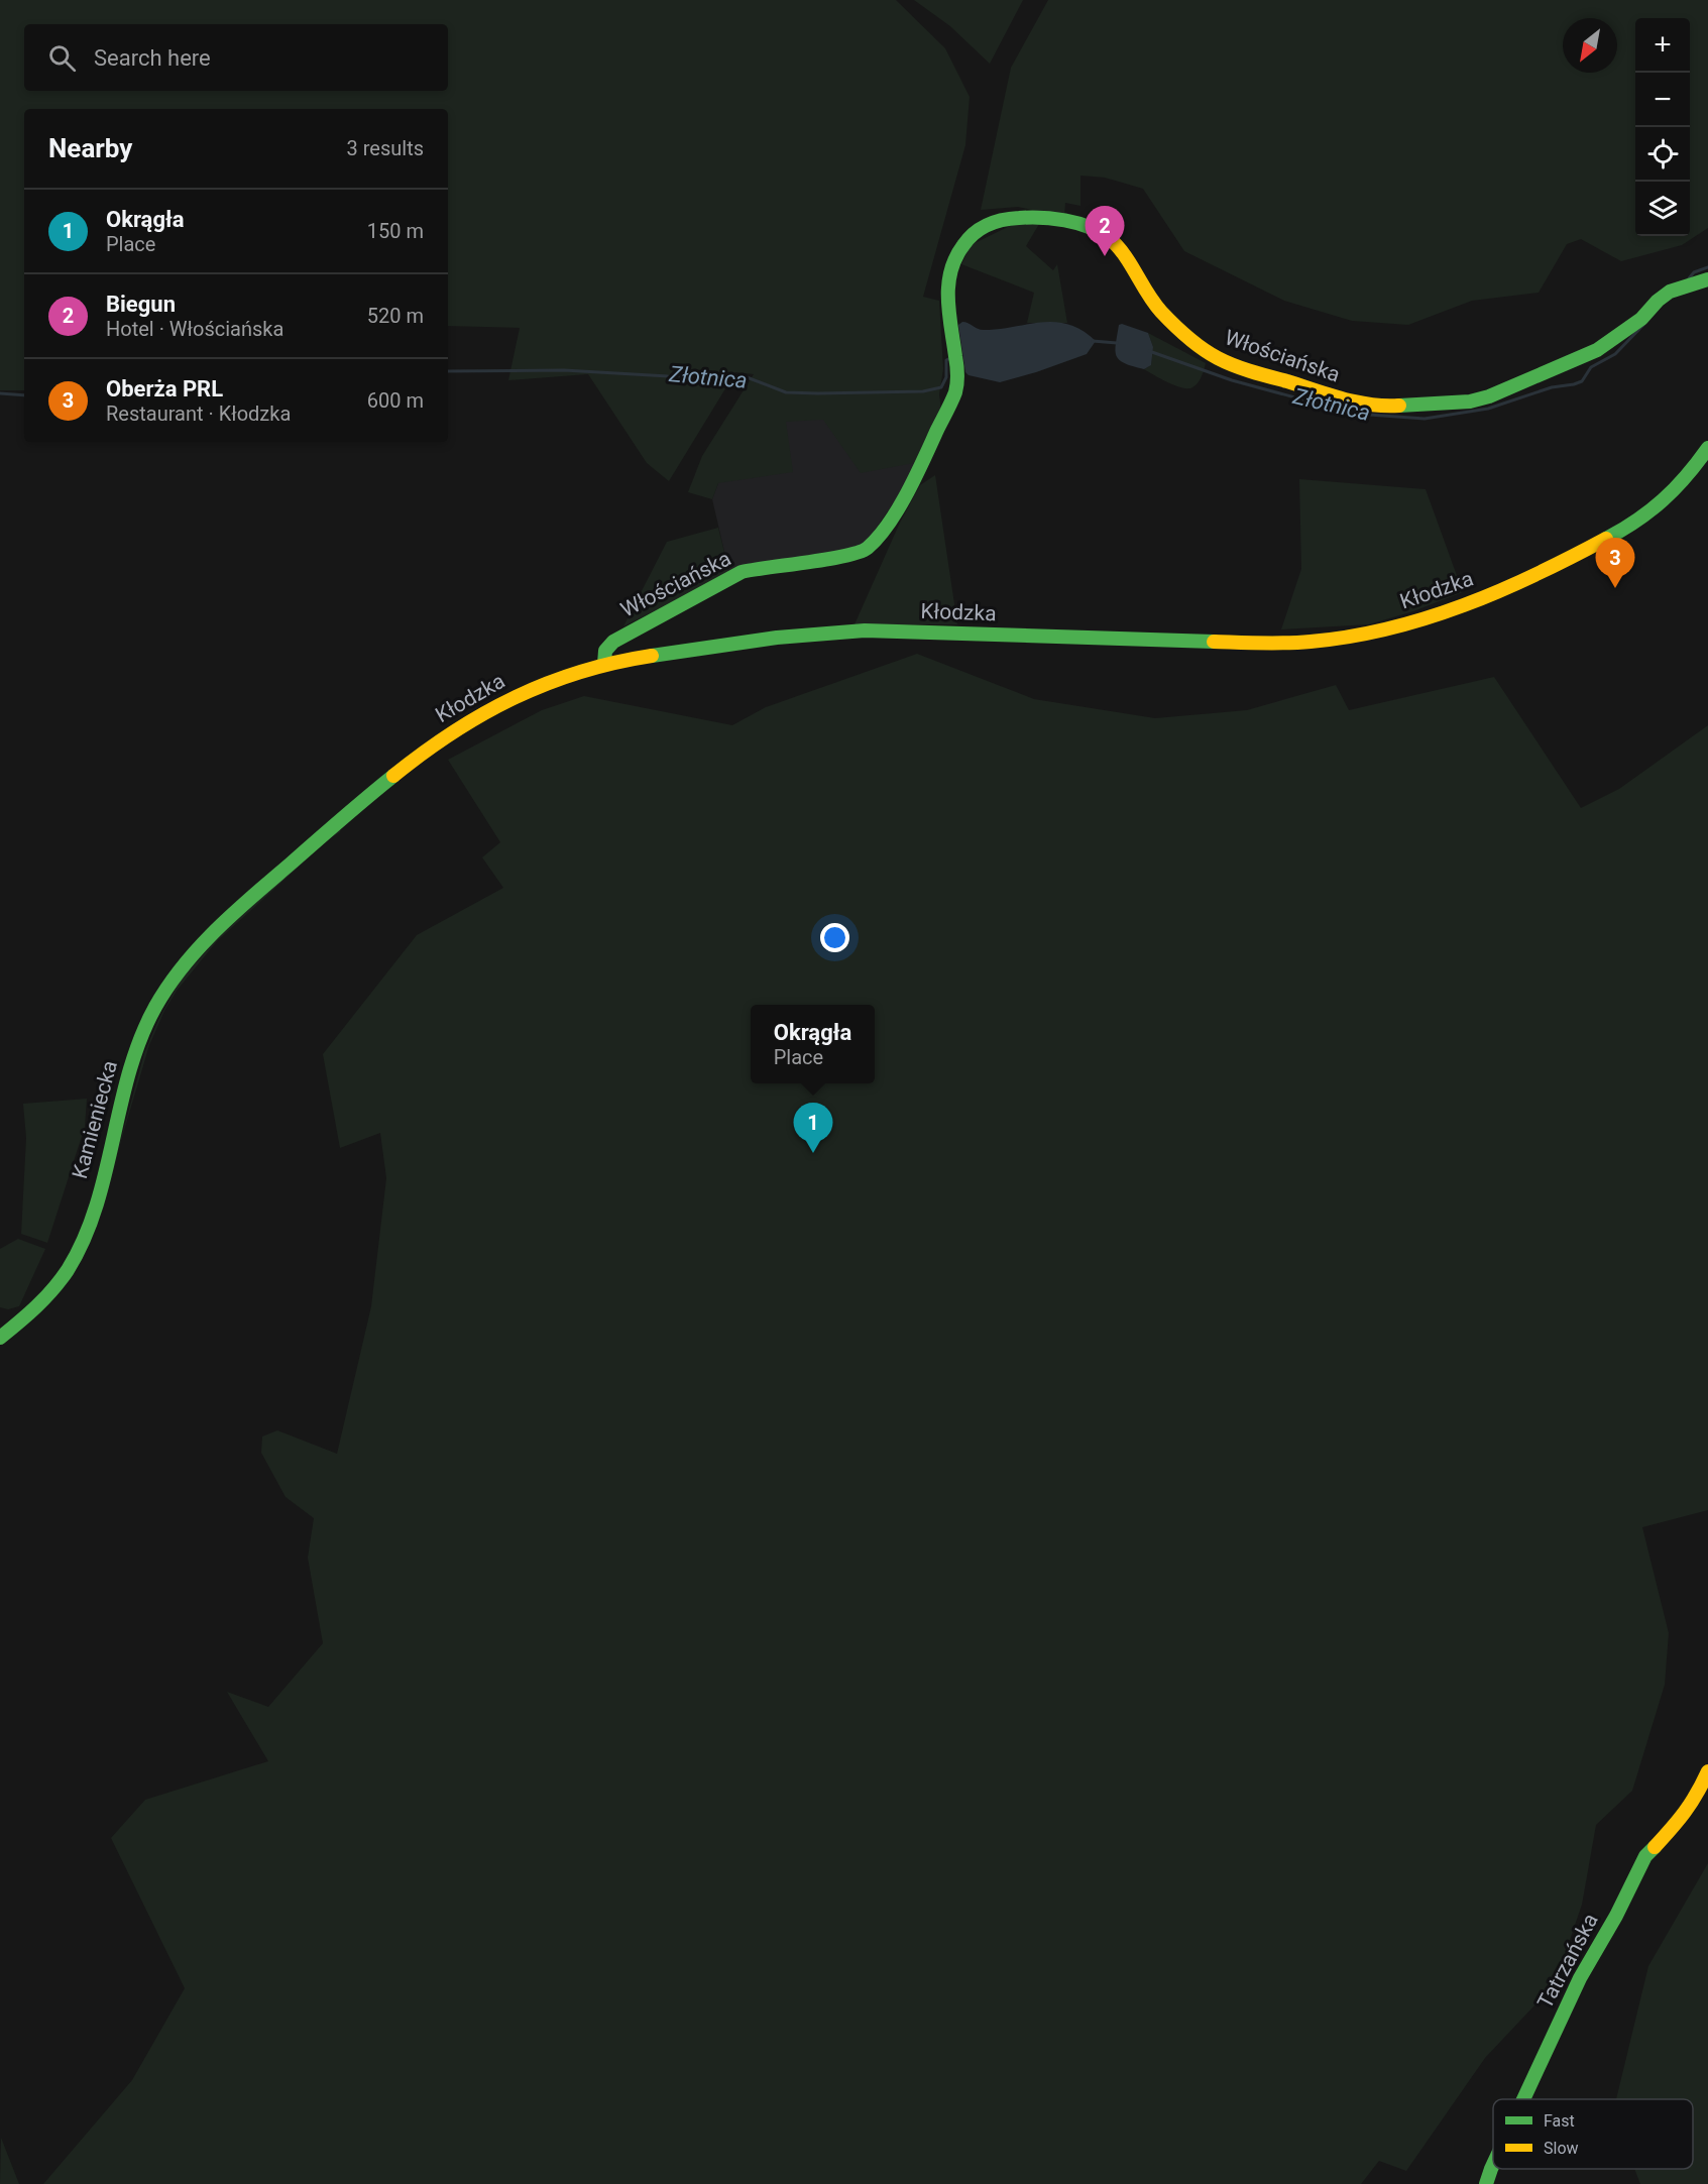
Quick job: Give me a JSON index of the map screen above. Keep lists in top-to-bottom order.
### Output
{
  "streets": {
    "main road": [
      "Włościańska",
      "Kłodzka",
      "Kamieniecka",
      "Tatrzańska"
    ]
  },
  "crossings": [
    ["Włościańska", "Kłodzka"],
    ["Kłodzka", "Kamieniecka"]
  ],
  "water": ["Złotnica"],
  "legend": ["Fast", "Slow"],
  "north": "bottom left",
  "page": {
    "map_buttons": ["+", "−"],
    "search": "Search here",
    "heading": ["Nearby", "3 results"],
    "list": [
      {
        "mark": "1",
        "name": "Okrągła",
        "note": "Place",
        "value": "150 m"
      },
      {
        "mark": "2",
        "name": "Biegun",
        "note": "Hotel · Włościańska",
        "value": "520 m"
      },
      {
        "mark": "3",
        "name": "Oberża PRL",
        "note": "Restaurant · Kłodzka",
        "value": "600 m"
      }
    ],
    "pins": ["2", "3", "1"],
    "popup": ["Okrągła", "Place"]
  }
}
